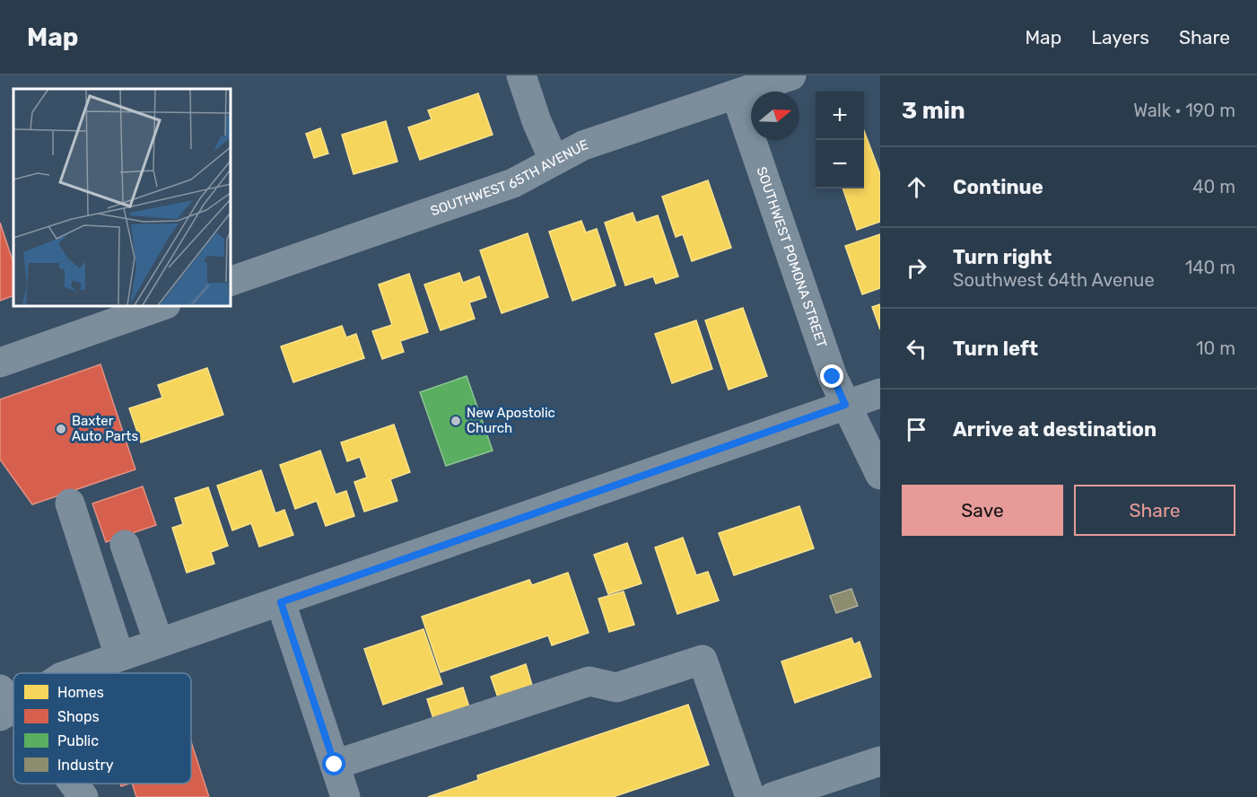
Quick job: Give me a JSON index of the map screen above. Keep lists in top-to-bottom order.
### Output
{
  "streets": {
    "street": ["SOUTHWEST 65TH AVENUE", "SOUTHWEST POMONA STREET"]
  },
  "crossings": [
    ["SOUTHWEST 65TH AVENUE", "SOUTHWEST POMONA STREET"]
  ],
  "places": ["New Apostolic Church", "Baxter Auto Parts"],
  "legend": [
    "Homes",
    "Shops",
    "Public",
    "Industry"
  ],
  "north": "right",
  "page": {
    "header": "Map",
    "nav": ["Map", "Layers", "Share"],
    "heading": ["3 min", "Walk · 190 m"],
    "map_buttons": ["+", "−"],
    "list": [
      ["Continue", "40 m"],
      ["Turn right", "Southwest 64th Avenue", "140 m"],
      ["Turn left", "10 m"],
      "Arrive at destination"
    ],
    "buttons": ["Save", "Share"]
  }
}
